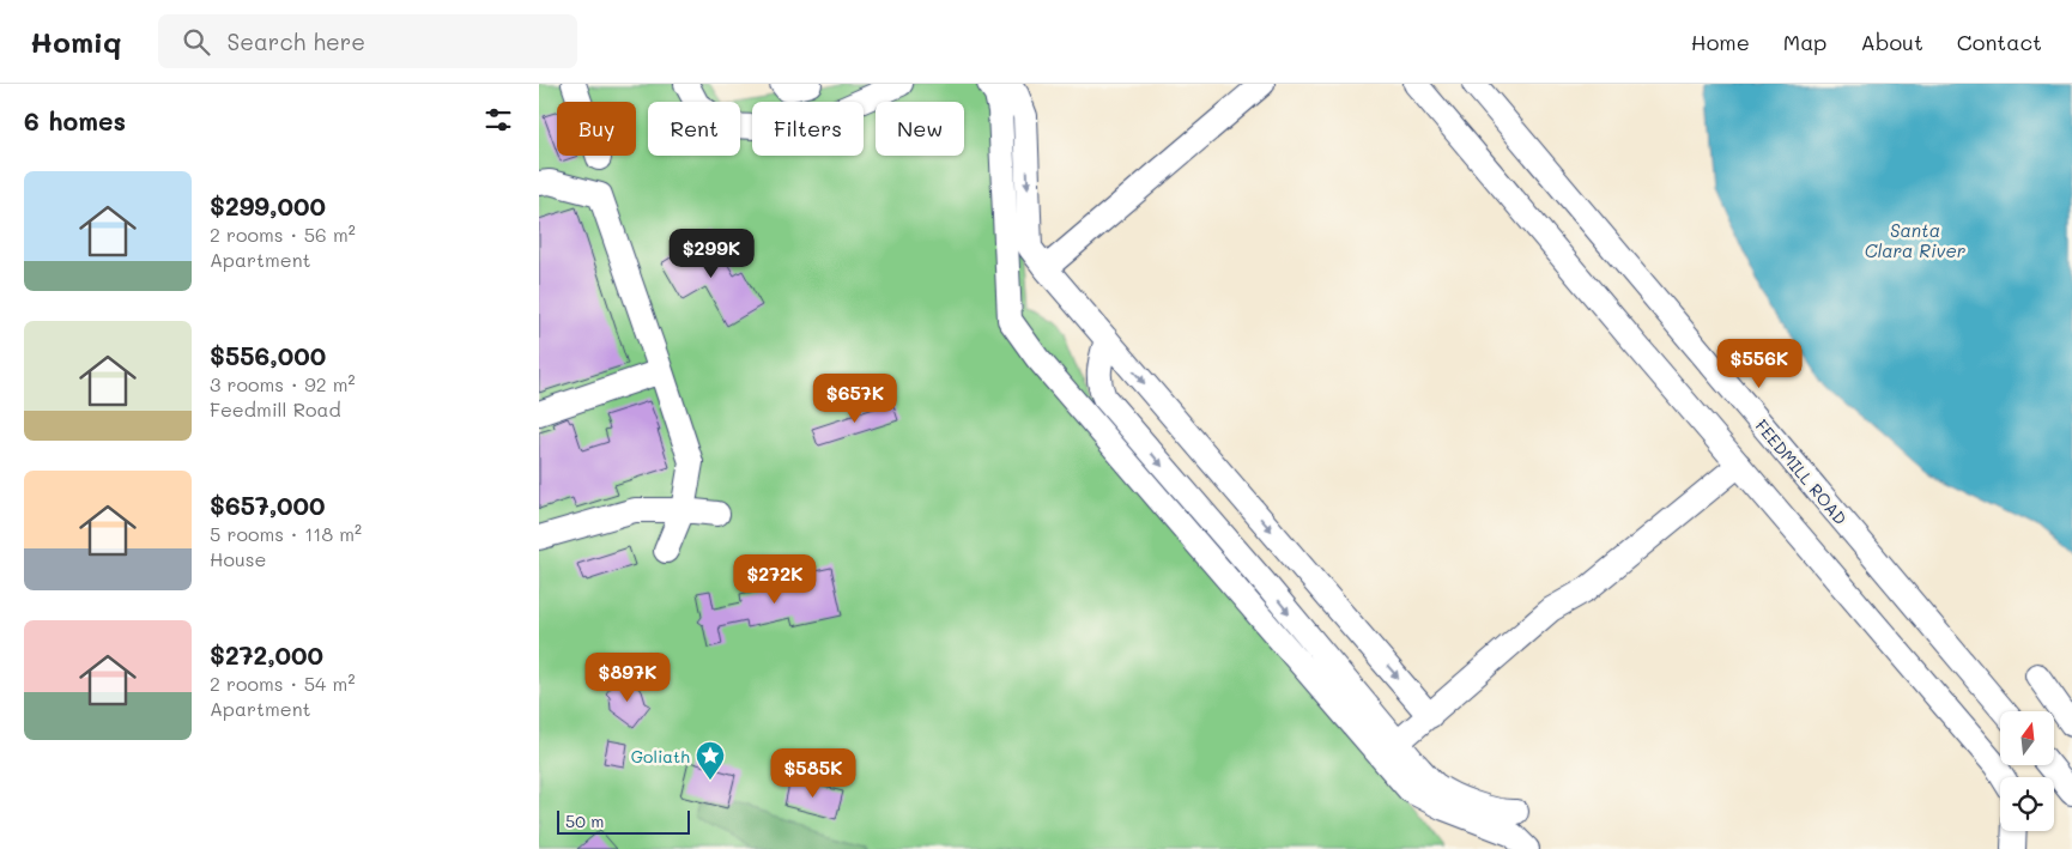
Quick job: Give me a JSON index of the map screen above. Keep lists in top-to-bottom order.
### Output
{
  "streets": {
    "street": ["FEEDMILL ROAD"]
  },
  "water": ["Santa Clara River"],
  "places": {
    "place": ["Goliath"]
  },
  "scale_bar": "50 m",
  "north": "top",
  "page": {
    "header": "Homiq",
    "search": "Search here",
    "nav": [
      "Home",
      "Map",
      "About",
      "Contact"
    ],
    "heading": "6 homes",
    "chip": [
      "Buy",
      "Rent",
      "Filters",
      "New"
    ],
    "list": [
      {
        "name": "$299,000",
        "note": "2 rooms · 56 m² · Apartment"
      },
      {
        "name": "$556,000",
        "note": "3 rooms · 92 m² · Feedmill Road"
      },
      {
        "name": "$657,000",
        "note": "5 rooms · 118 m² · House"
      },
      {
        "name": "$272,000",
        "note": "2 rooms · 54 m² · Apartment"
      }
    ],
    "price": [
      "$299K",
      "$556K",
      "$657K",
      "$272K",
      "$897K",
      "$585K"
    ],
    "scale": "50 m"
  }
}
